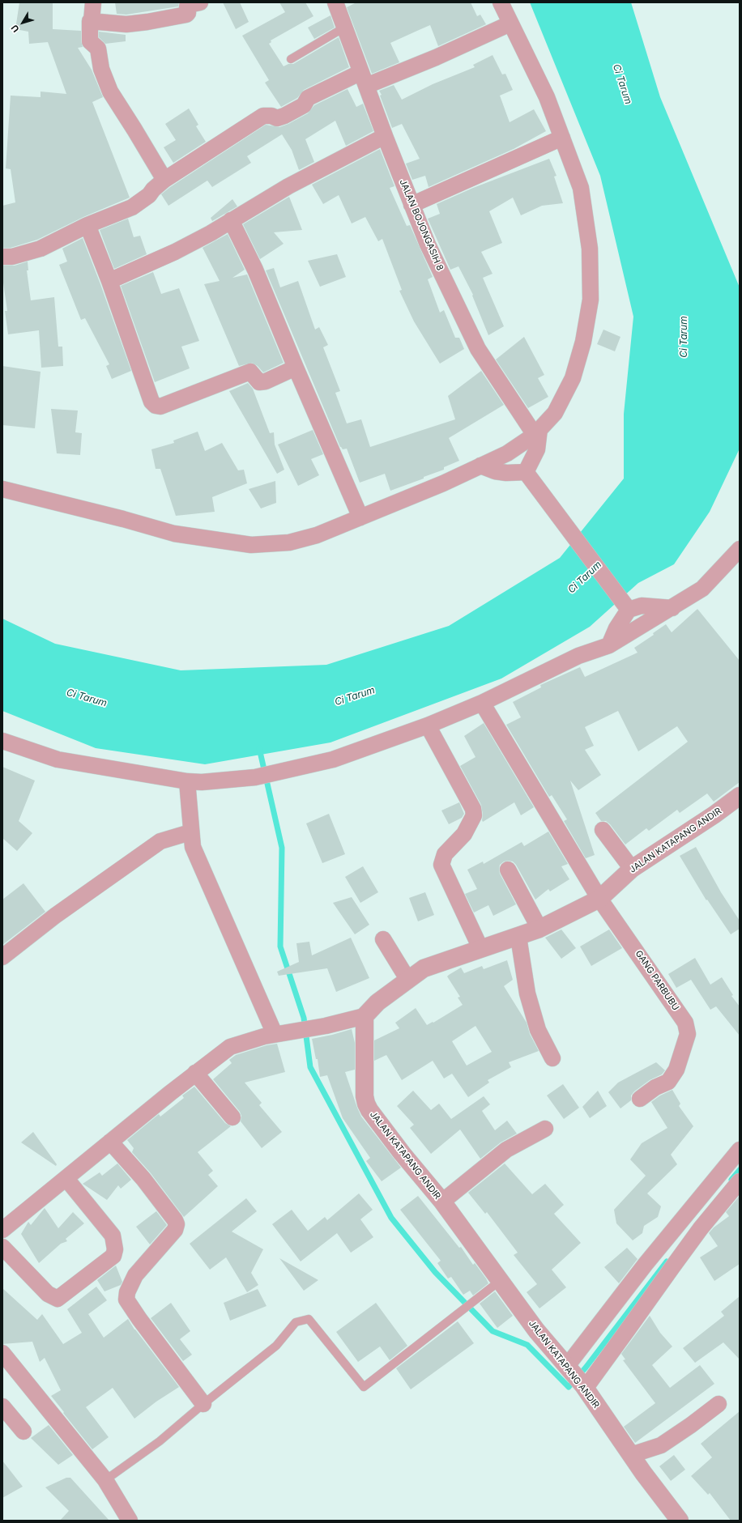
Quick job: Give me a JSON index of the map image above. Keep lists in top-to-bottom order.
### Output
{
  "streets": {
    "street": ["JALAN BOJONGASIH 8", "JALAN KATAPANG ANDIR", "GANG PARBUBU"]
  },
  "crossings": [
    ["JALAN KATAPANG ANDIR", "GANG PARBUBU"]
  ],
  "water": ["Ci Tarum"],
  "north": "bottom left"
}
